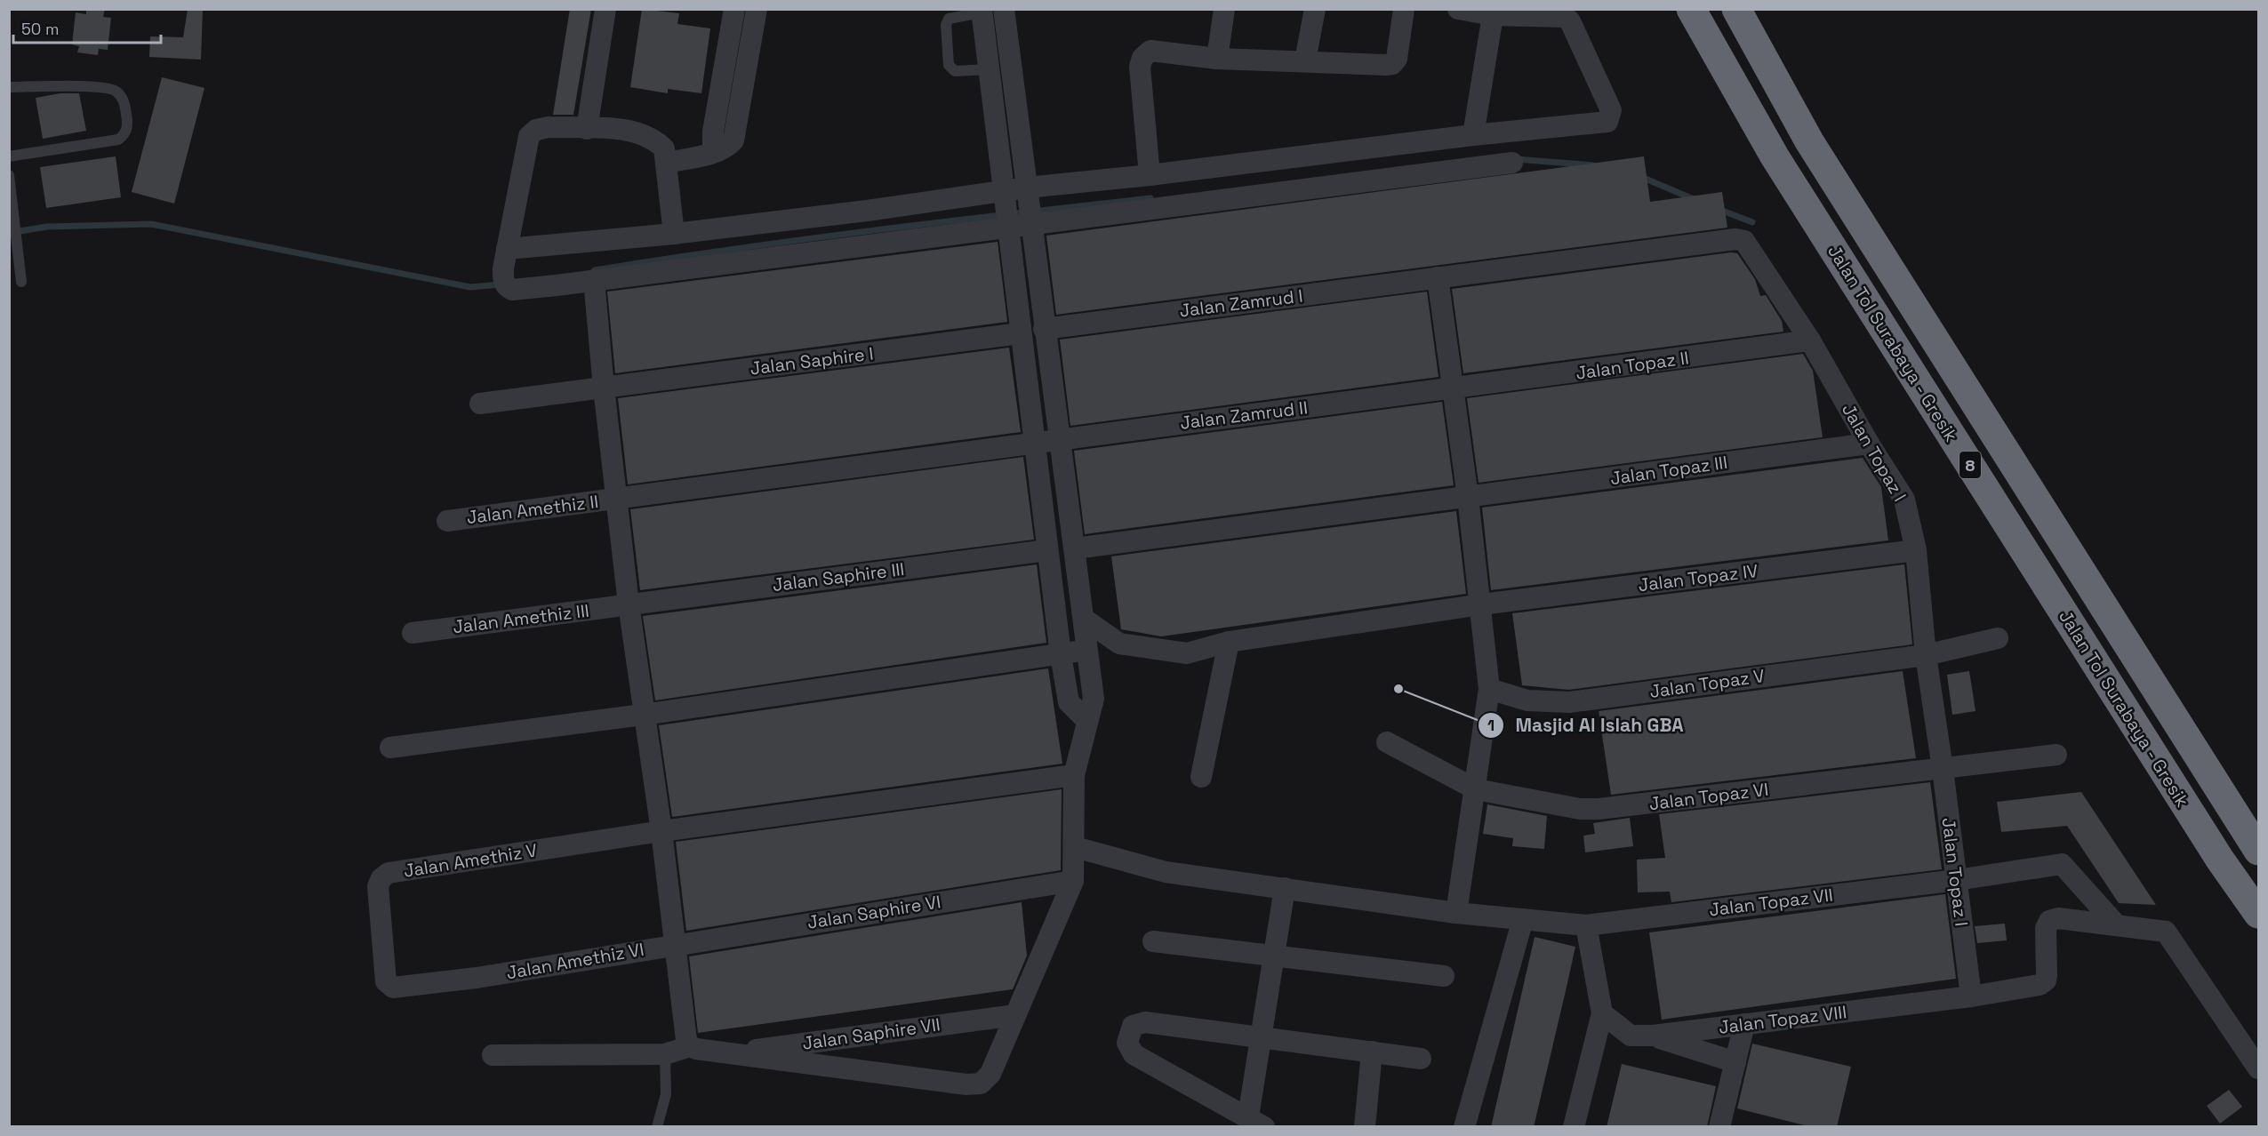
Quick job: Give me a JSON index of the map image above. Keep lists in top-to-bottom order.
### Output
{
  "streets": {
    "highway": ["Jalan Tol Surabaya - Gresik", "8"],
    "street": [
      "Jalan Zamrud I",
      "Jalan Saphire I",
      "Jalan Topaz II",
      "Jalan Zamrud II",
      "Jalan Topaz I",
      "Jalan Topaz III",
      "Jalan Amethiz II",
      "Jalan Saphire III",
      "Jalan Topaz IV",
      "Jalan Amethiz III",
      "Jalan Topaz V",
      "Jalan Topaz VI",
      "Jalan Amethiz V",
      "Jalan Topaz VII",
      "Jalan Saphire VI",
      "Jalan Amethiz VI",
      "Jalan Topaz VIII",
      "Jalan Saphire VII"
    ]
  },
  "crossings": [
    ["Jalan Zamrud I", "Jalan Topaz I"],
    ["Jalan Topaz II", "Jalan Zamrud II"],
    ["Jalan Topaz II", "Jalan Topaz I"],
    ["Jalan Zamrud II", "Jalan Amethiz II"],
    ["Jalan Topaz I", "Jalan Topaz III"],
    ["Jalan Topaz I", "Jalan Topaz IV"],
    ["Jalan Topaz I", "Jalan Topaz V"],
    ["Jalan Topaz I", "Jalan Topaz VI"],
    ["Jalan Topaz I", "Jalan Topaz VII"],
    ["Jalan Topaz I", "Jalan Topaz VIII"],
    ["Jalan Saphire III", "Jalan Amethiz III"],
    ["Jalan Amethiz V", "Jalan Amethiz VI"],
    ["Jalan Topaz VII", "Jalan Topaz VIII"],
    ["Jalan Saphire VI", "Jalan Amethiz VI"]
  ],
  "places": ["Masjid Al Islah GBA"],
  "scale_bar": "50 m"
}
